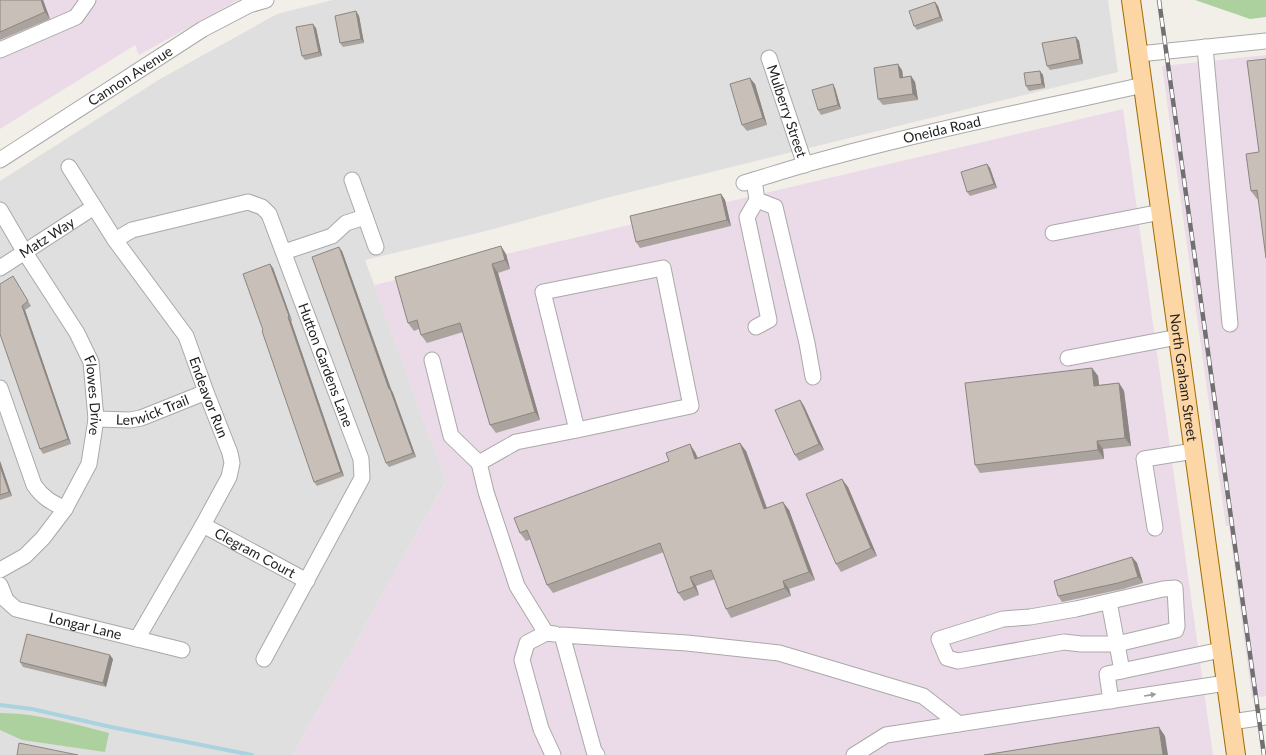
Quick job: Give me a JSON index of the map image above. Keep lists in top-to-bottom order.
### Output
{
  "streets": {
    "main road": ["North Graham Street"],
    "street": [
      "Cannon Avenue",
      "Mulberry Street",
      "Oneida Road",
      "Matz Way",
      "Hutton Gardens Lane",
      "Flowes Drive",
      "Endeavor Run",
      "Lerwick Trail",
      "Clegram Court",
      "Longar Lane"
    ]
  },
  "crossings": [
    ["Mulberry Street", "Oneida Road"],
    ["Oneida Road", "North Graham Street"],
    ["Matz Way", "Flowes Drive"],
    ["Matz Way", "Endeavor Run"],
    ["Hutton Gardens Lane", "Endeavor Run"],
    ["Hutton Gardens Lane", "Clegram Court"],
    ["Flowes Drive", "Lerwick Trail"],
    ["Endeavor Run", "Lerwick Trail"],
    ["Endeavor Run", "Clegram Court"],
    ["Endeavor Run", "Longar Lane"]
  ]
}
